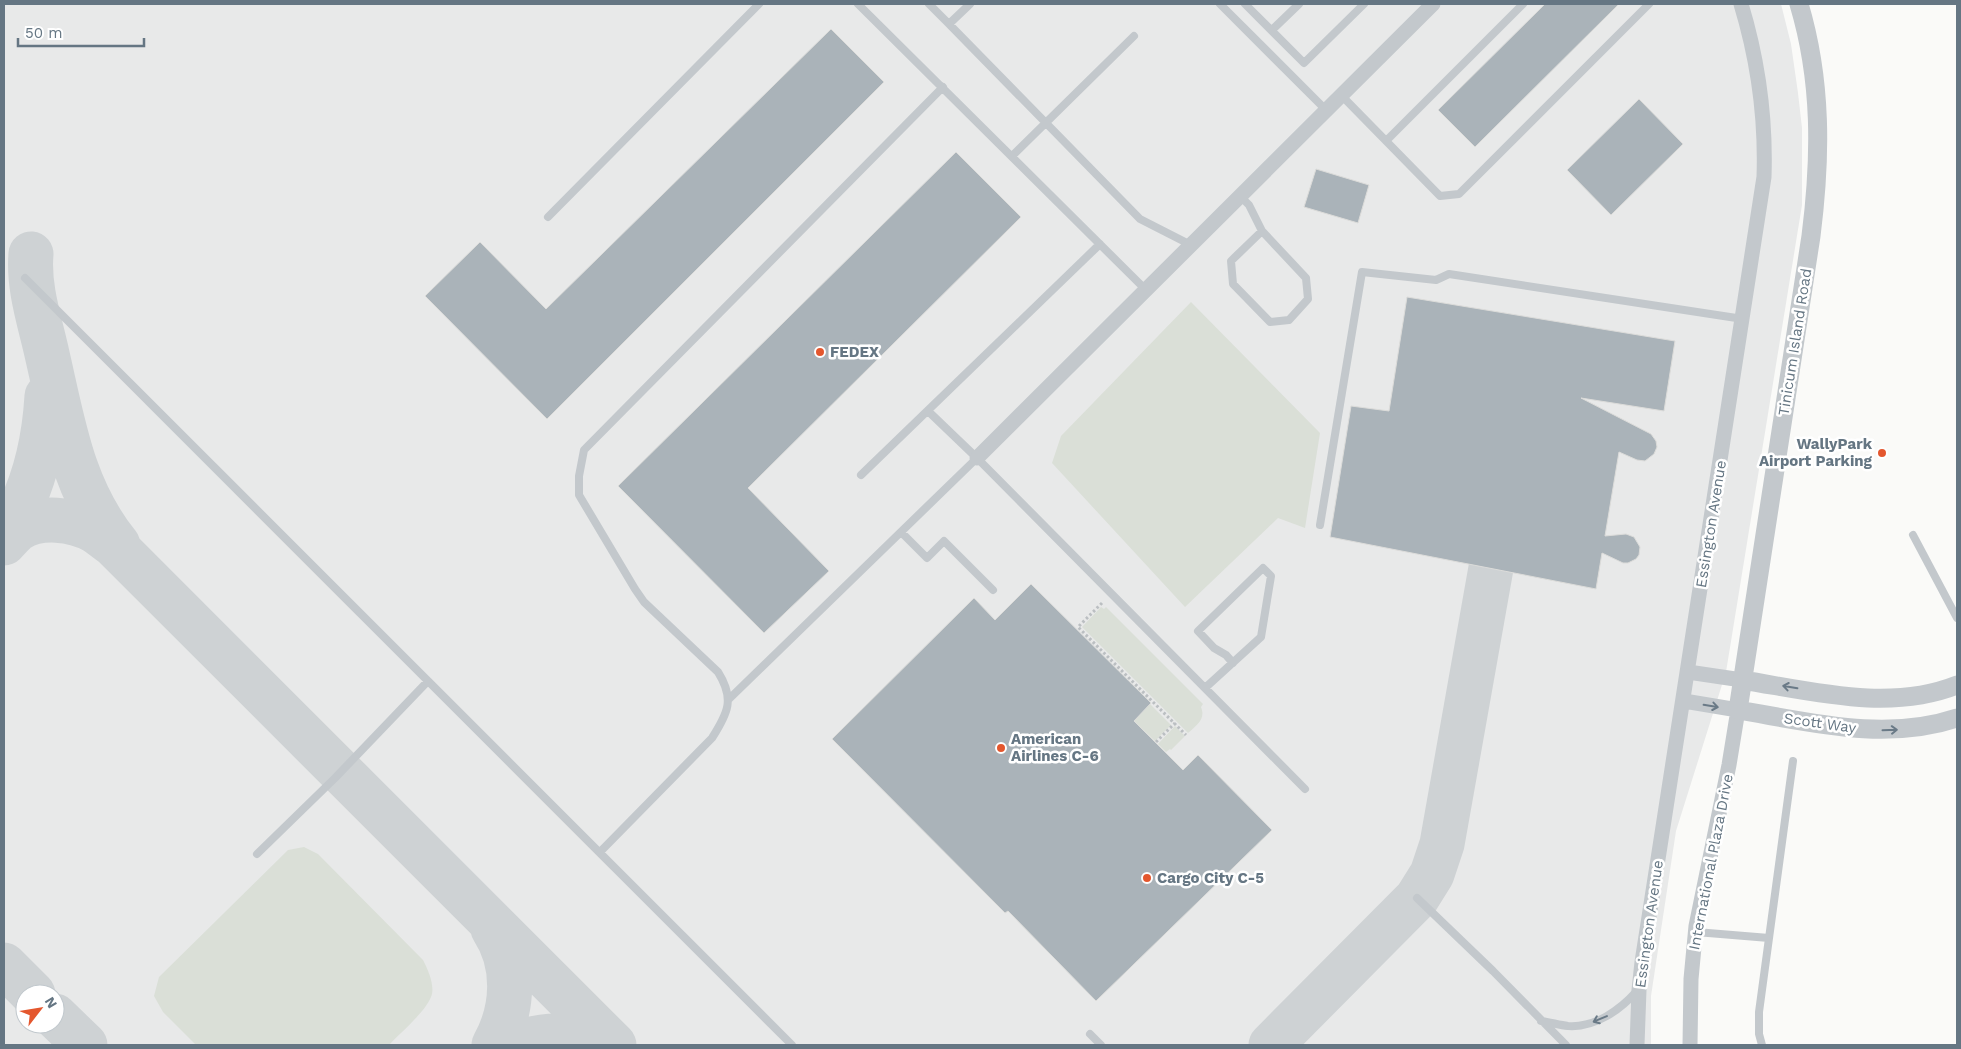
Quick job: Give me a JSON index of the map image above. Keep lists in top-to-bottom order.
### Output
{
  "streets": {
    "street": [
      "Tinicum Island Road",
      "Essington Avenue",
      "Scott Way",
      "International Plaza Drive"
    ]
  },
  "crossings": [
    ["Tinicum Island Road", "Scott Way"],
    ["Tinicum Island Road", "International Plaza Drive"],
    ["Essington Avenue", "Scott Way"],
    ["Scott Way", "International Plaza Drive"]
  ],
  "places": [
    "FEDEX",
    "WallyPark Airport Parking",
    "American Airlines C-6",
    "Cargo City C-5"
  ],
  "scale_bar": "50 m",
  "north": "top right"
}
